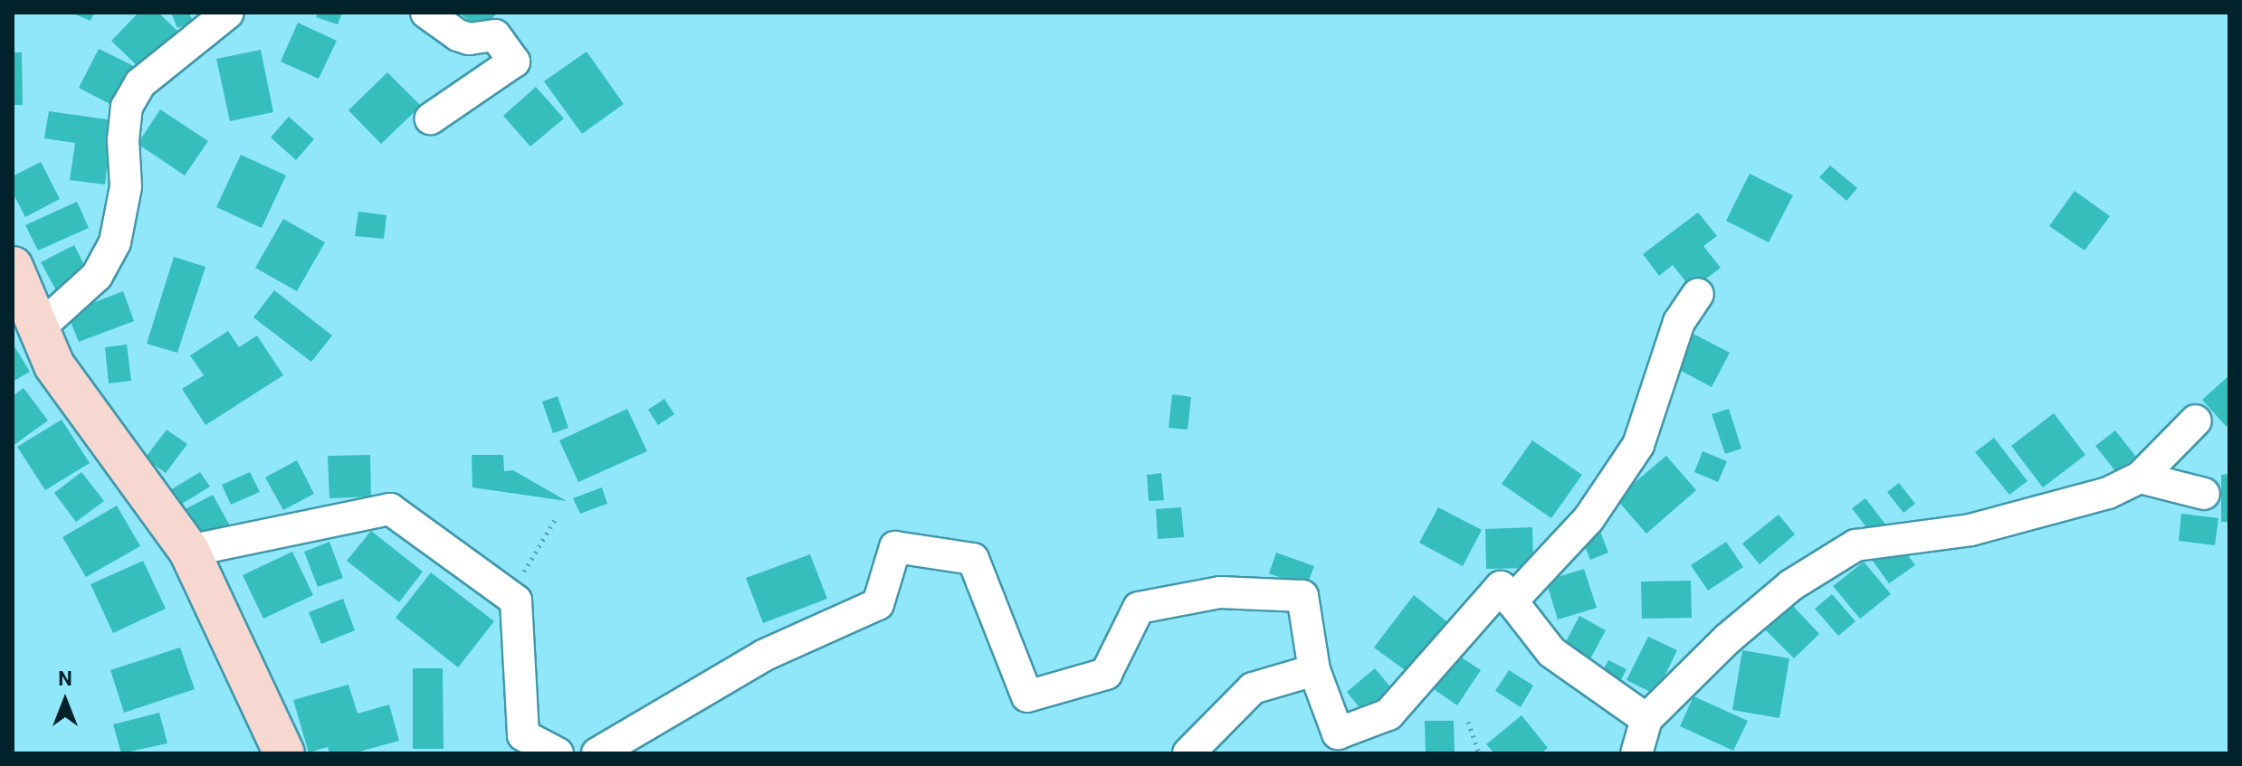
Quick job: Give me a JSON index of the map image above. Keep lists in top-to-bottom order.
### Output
{
  "north": "top"
}
